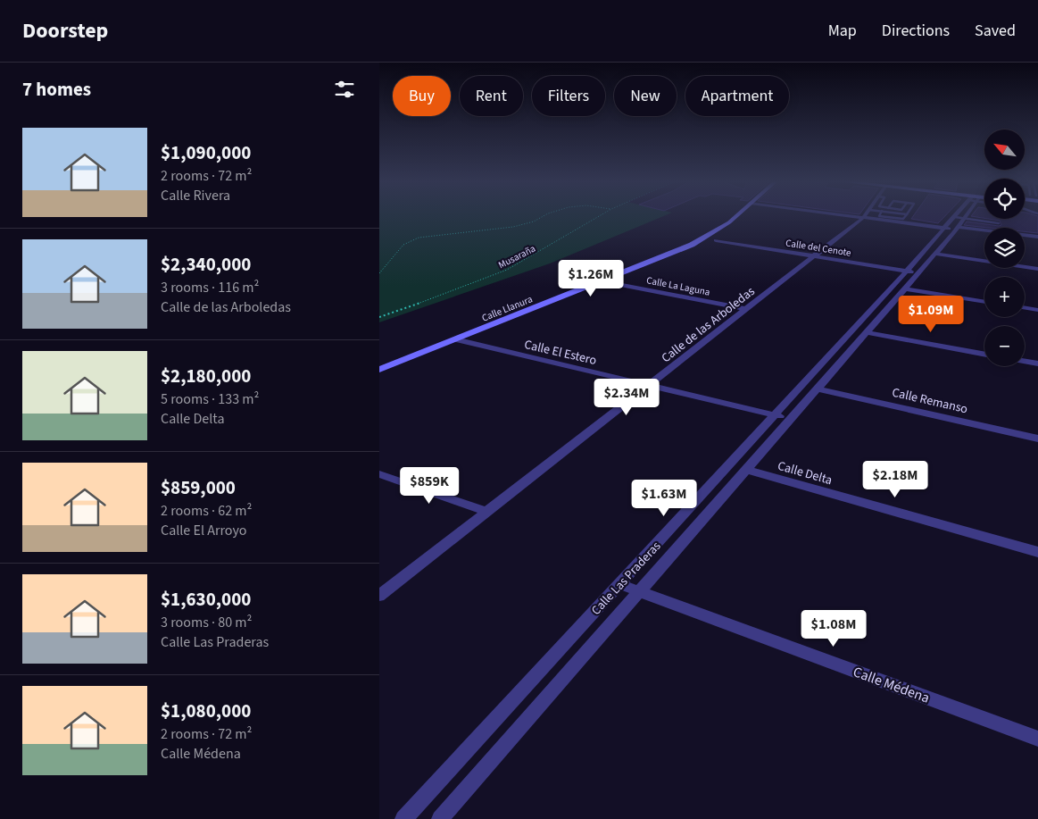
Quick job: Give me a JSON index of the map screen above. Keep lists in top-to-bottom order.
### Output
{
  "streets": {
    "main road": ["Calle Llanura"],
    "street": [
      "Calle del Cenote",
      "Calle La Laguna",
      "Calle de las Arboledas",
      "Calle El Estero",
      "Calle Remanso",
      "Calle Delta",
      "Calle Las Praderas",
      "Calle Médena"
    ],
    "path": ["Musaraña"]
  },
  "crossings": [
    ["Calle del Cenote", "Calle de las Arboledas"],
    ["Calle del Cenote", "Calle Las Praderas"],
    ["Calle La Laguna", "Calle Llanura"],
    ["Calle La Laguna", "Calle de las Arboledas"],
    ["Calle Llanura", "Calle El Estero"],
    ["Calle de las Arboledas", "Calle El Estero"],
    ["Calle El Estero", "Calle Las Praderas"],
    ["Calle Remanso", "Calle Las Praderas"],
    ["Calle Delta", "Calle Las Praderas"],
    ["Calle Las Praderas", "Calle Médena"]
  ],
  "north": "top left",
  "page": {
    "header": "Doorstep",
    "nav": ["Map", "Directions", "Saved"],
    "heading": "7 homes",
    "chip": [
      "Buy",
      "Rent",
      "Filters",
      "New",
      "Apartment"
    ],
    "list": [
      {
        "name": "$1,090,000",
        "note": "2 rooms · 72 m² · Calle Rivera"
      },
      {
        "name": "$2,340,000",
        "note": "3 rooms · 116 m² · Calle de las Arboledas"
      },
      {
        "name": "$2,180,000",
        "note": "5 rooms · 133 m² · Calle Delta"
      },
      {
        "name": "$859,000",
        "note": "2 rooms · 62 m² · Calle El Arroyo"
      },
      {
        "name": "$1,630,000",
        "note": "3 rooms · 80 m² · Calle Las Praderas"
      },
      {
        "name": "$1,080,000",
        "note": "2 rooms · 72 m² · Calle Médena"
      }
    ],
    "map_buttons": ["+", "−"],
    "price": [
      "$1.26M",
      "$1.09M",
      "$2.34M",
      "$2.18M",
      "$859K",
      "$1.63M",
      "$1.08M"
    ]
  }
}
